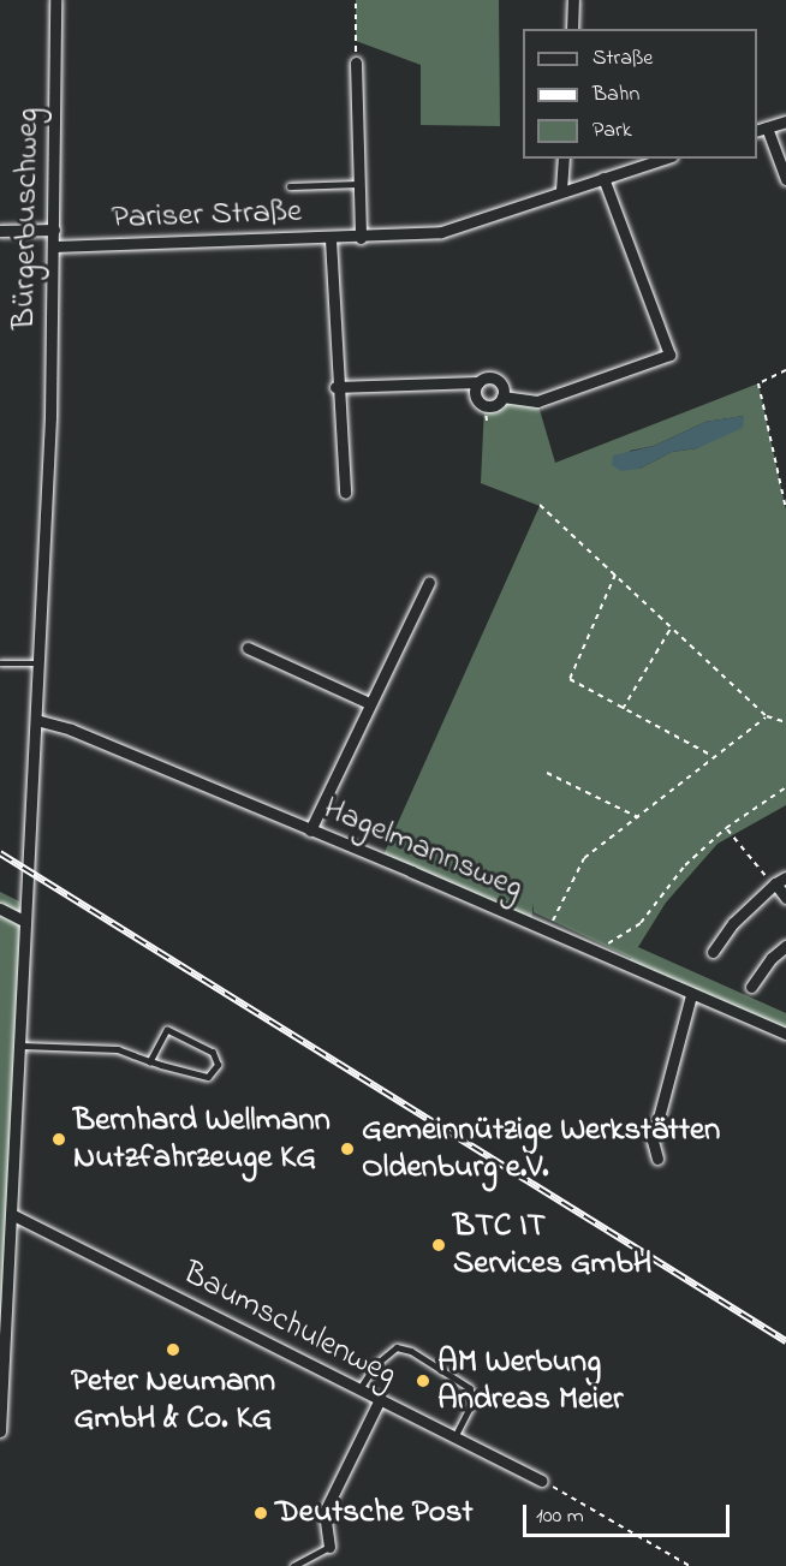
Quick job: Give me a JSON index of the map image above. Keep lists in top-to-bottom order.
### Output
{
  "streets": {
    "street": [
      "Pariser Straße",
      "Bürgerbuschweg",
      "Hagelmannsweg",
      "Baumschulenweg"
    ]
  },
  "crossings": [
    ["Pariser Straße", "Bürgerbuschweg"],
    ["Bürgerbuschweg", "Hagelmannsweg"],
    ["Bürgerbuschweg", "Baumschulenweg"]
  ],
  "places": [
    "Bernhard Wellmann Nutzfahrzeuge KG",
    "Gemeinnützige Werkstätten Oldenburg e.V.",
    "BTC IT Services GmbH",
    "Peter Neumann GmbH & Co. KG",
    "AM Werbung Andreas Meier",
    "Deutsche Post"
  ],
  "legend": ["Straße", "Bahn", "Park"],
  "scale_bar": "100 m"
}
